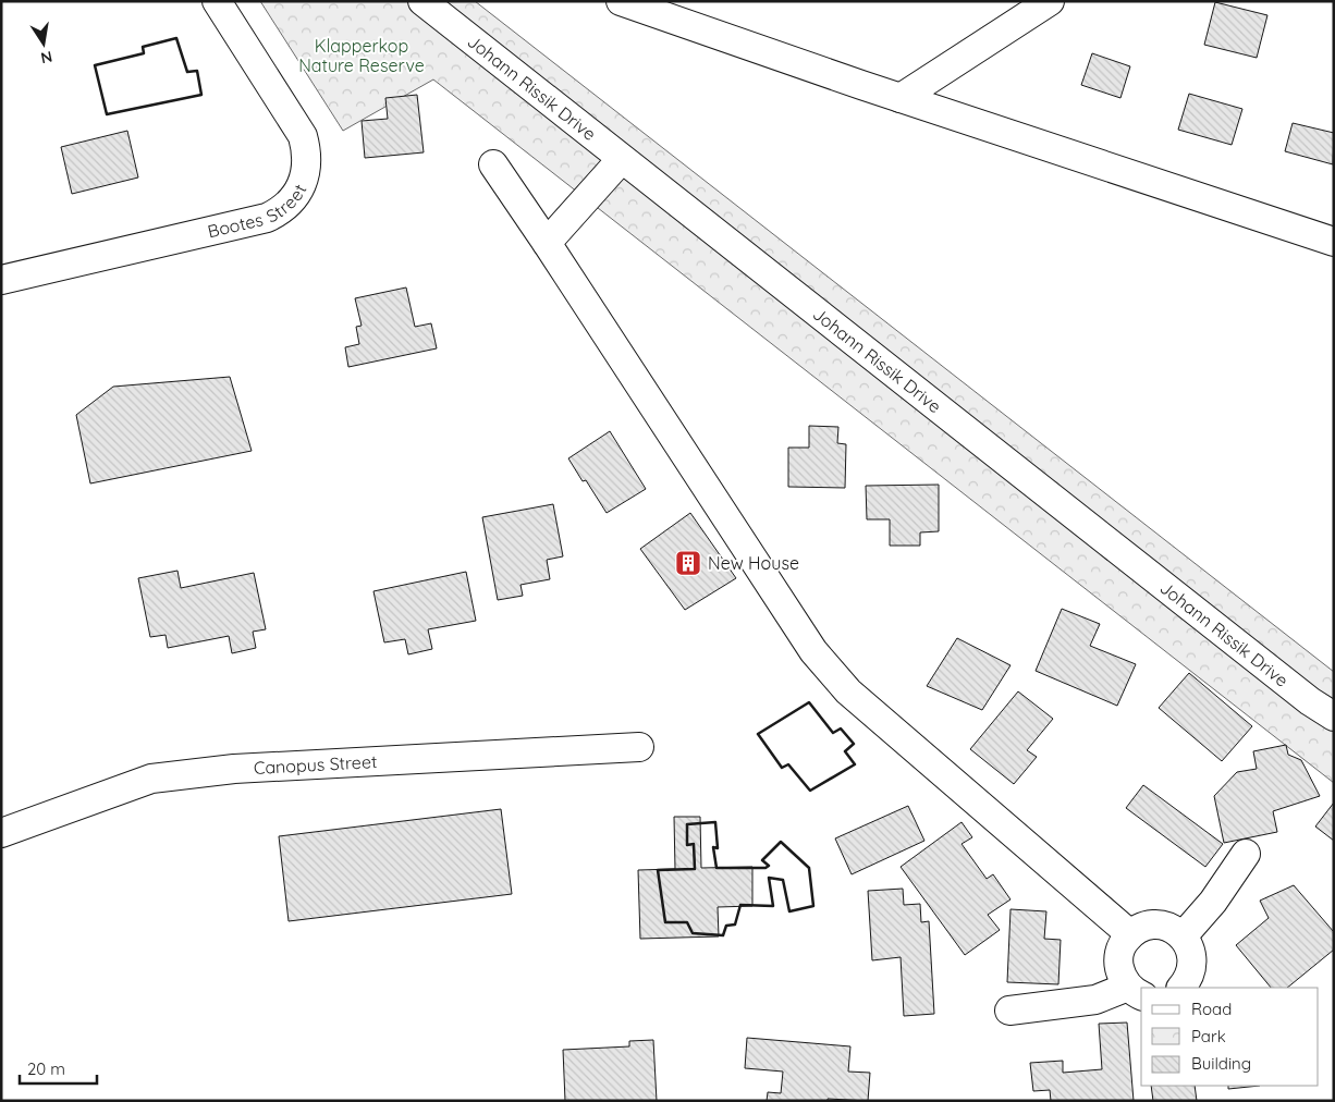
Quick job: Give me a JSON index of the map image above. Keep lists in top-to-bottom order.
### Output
{
  "streets": {
    "street": ["Johann Rissik Drive", "Bootes Street", "Canopus Street"]
  },
  "parks": ["Klapperkop Nature Reserve"],
  "places": {
    "building": ["New House"]
  },
  "legend": ["Road", "Park", "Building"],
  "scale_bar": "20 m",
  "north": "bottom"
}
